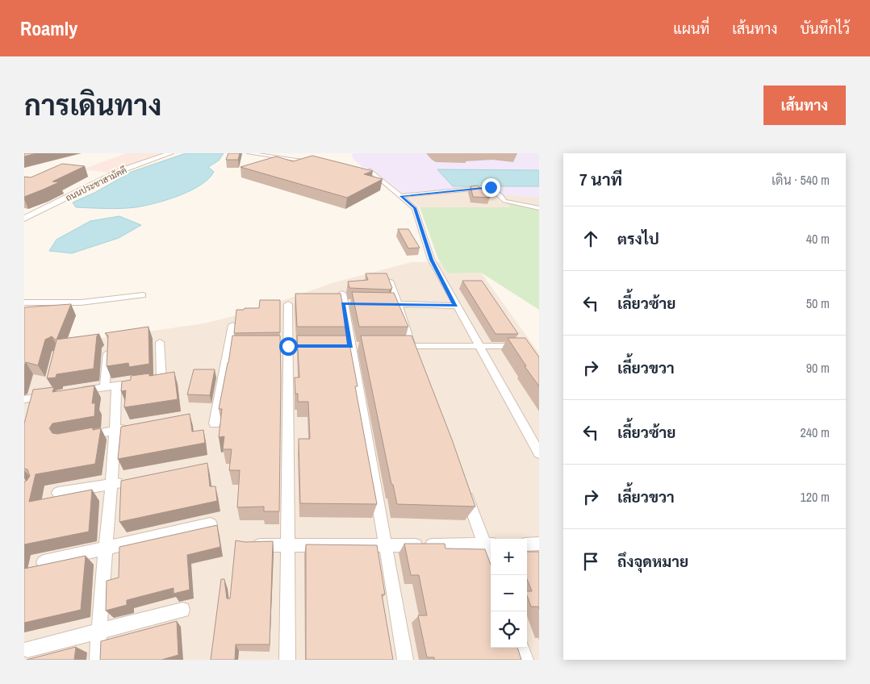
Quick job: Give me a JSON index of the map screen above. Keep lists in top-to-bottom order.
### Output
{
  "streets": {
    "street": ["ถนนประชาสามัคคี"]
  },
  "page": {
    "header": "Roamly",
    "nav": ["แผนที่", "เส้นทาง", "บันทึกไว้"],
    "title": "การเดินทาง",
    "buttons": "เส้นทาง",
    "heading": ["7 นาที", "เดิน · 540 m"],
    "list": [
      ["ตรงไป", "40 m"],
      ["เลี้ยวซ้าย", "50 m"],
      ["เลี้ยวขวา", "90 m"],
      ["เลี้ยวซ้าย", "240 m"],
      ["เลี้ยวขวา", "120 m"],
      "ถึงจุดหมาย"
    ],
    "map_buttons": ["+", "−"]
  }
}
